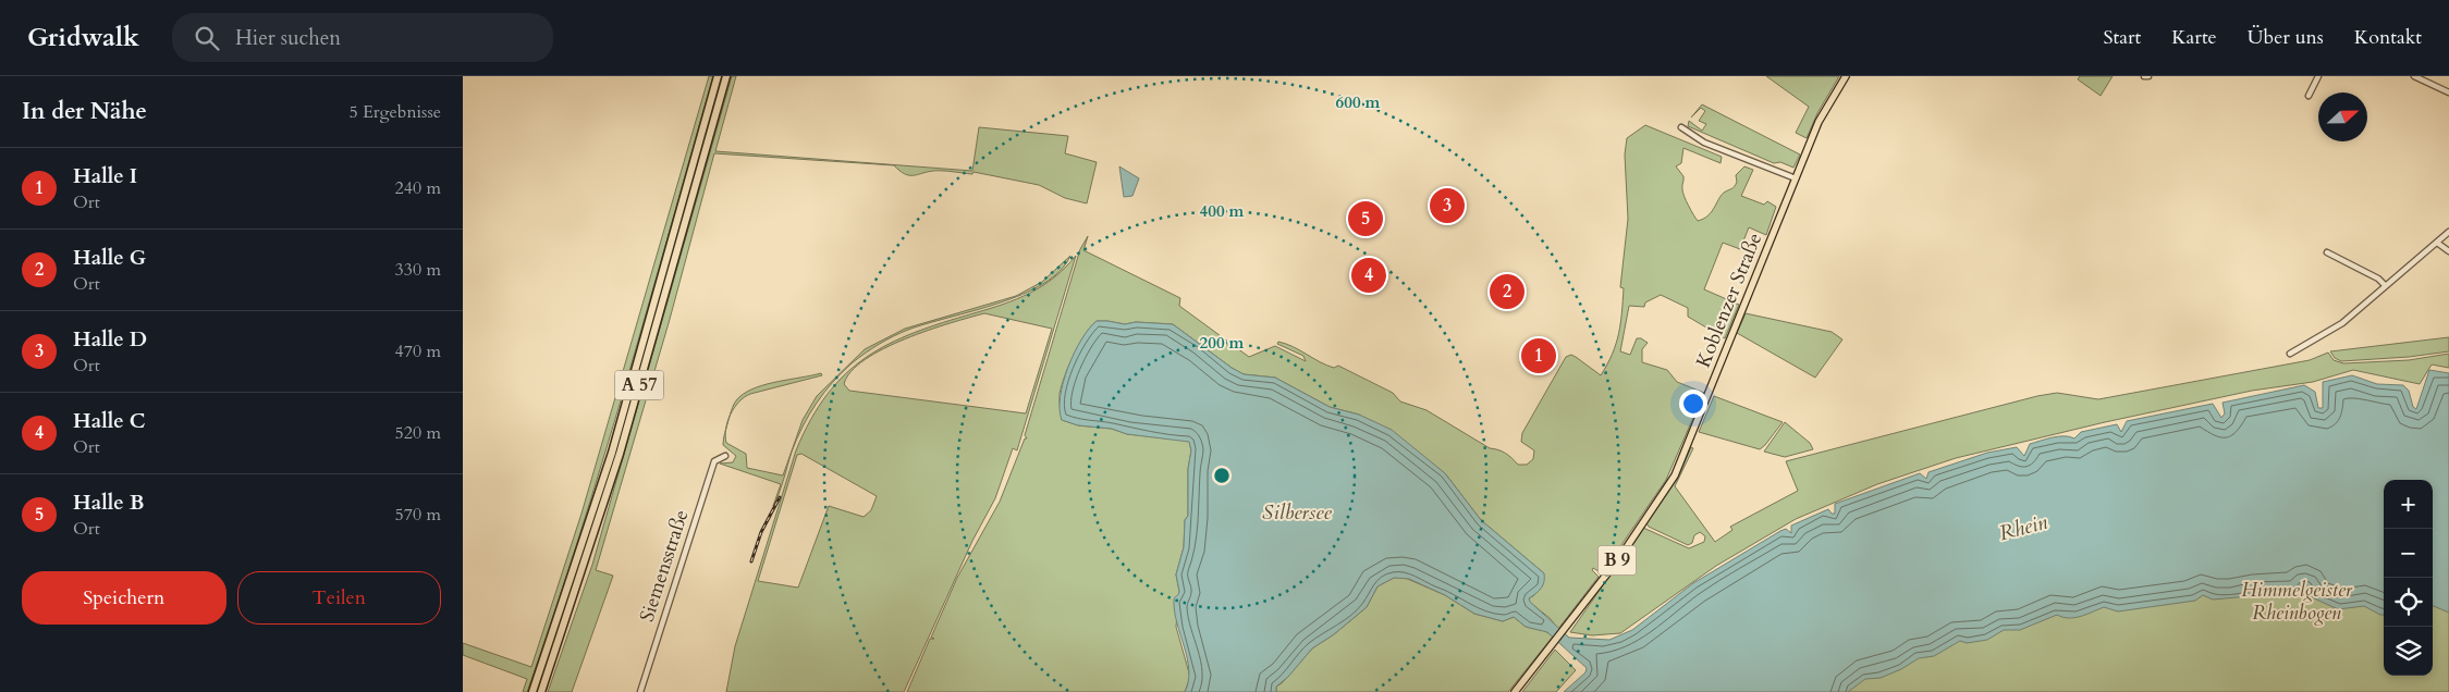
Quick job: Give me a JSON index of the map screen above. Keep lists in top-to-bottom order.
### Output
{
  "streets": {
    "highway": ["A 57"],
    "main road": ["Koblenzer Straße", "B 9"],
    "street": ["Siemensstraße"]
  },
  "water": ["Silbersee", "Rhein"],
  "parks": ["Himmelgeister Rheinbogen"],
  "north": "right",
  "page": {
    "header": "Gridwalk",
    "search": "Hier suchen",
    "nav": [
      "Start",
      "Karte",
      "Über uns",
      "Kontakt"
    ],
    "heading": ["In der Nähe", "5 Ergebnisse"],
    "list": [
      {
        "mark": "1",
        "name": "Halle I",
        "note": "Ort",
        "value": "240 m"
      },
      {
        "mark": "2",
        "name": "Halle G",
        "note": "Ort",
        "value": "330 m"
      },
      {
        "mark": "3",
        "name": "Halle D",
        "note": "Ort",
        "value": "470 m"
      },
      {
        "mark": "4",
        "name": "Halle C",
        "note": "Ort",
        "value": "520 m"
      },
      {
        "mark": "5",
        "name": "Halle B",
        "note": "Ort",
        "value": "570 m"
      }
    ],
    "pins": [
      "3",
      "5",
      "4",
      "2",
      "1"
    ],
    "map_buttons": ["+", "−"],
    "buttons": ["Speichern", "Teilen"]
  },
  "rings": ["600 m", "400 m", "200 m"]
}
